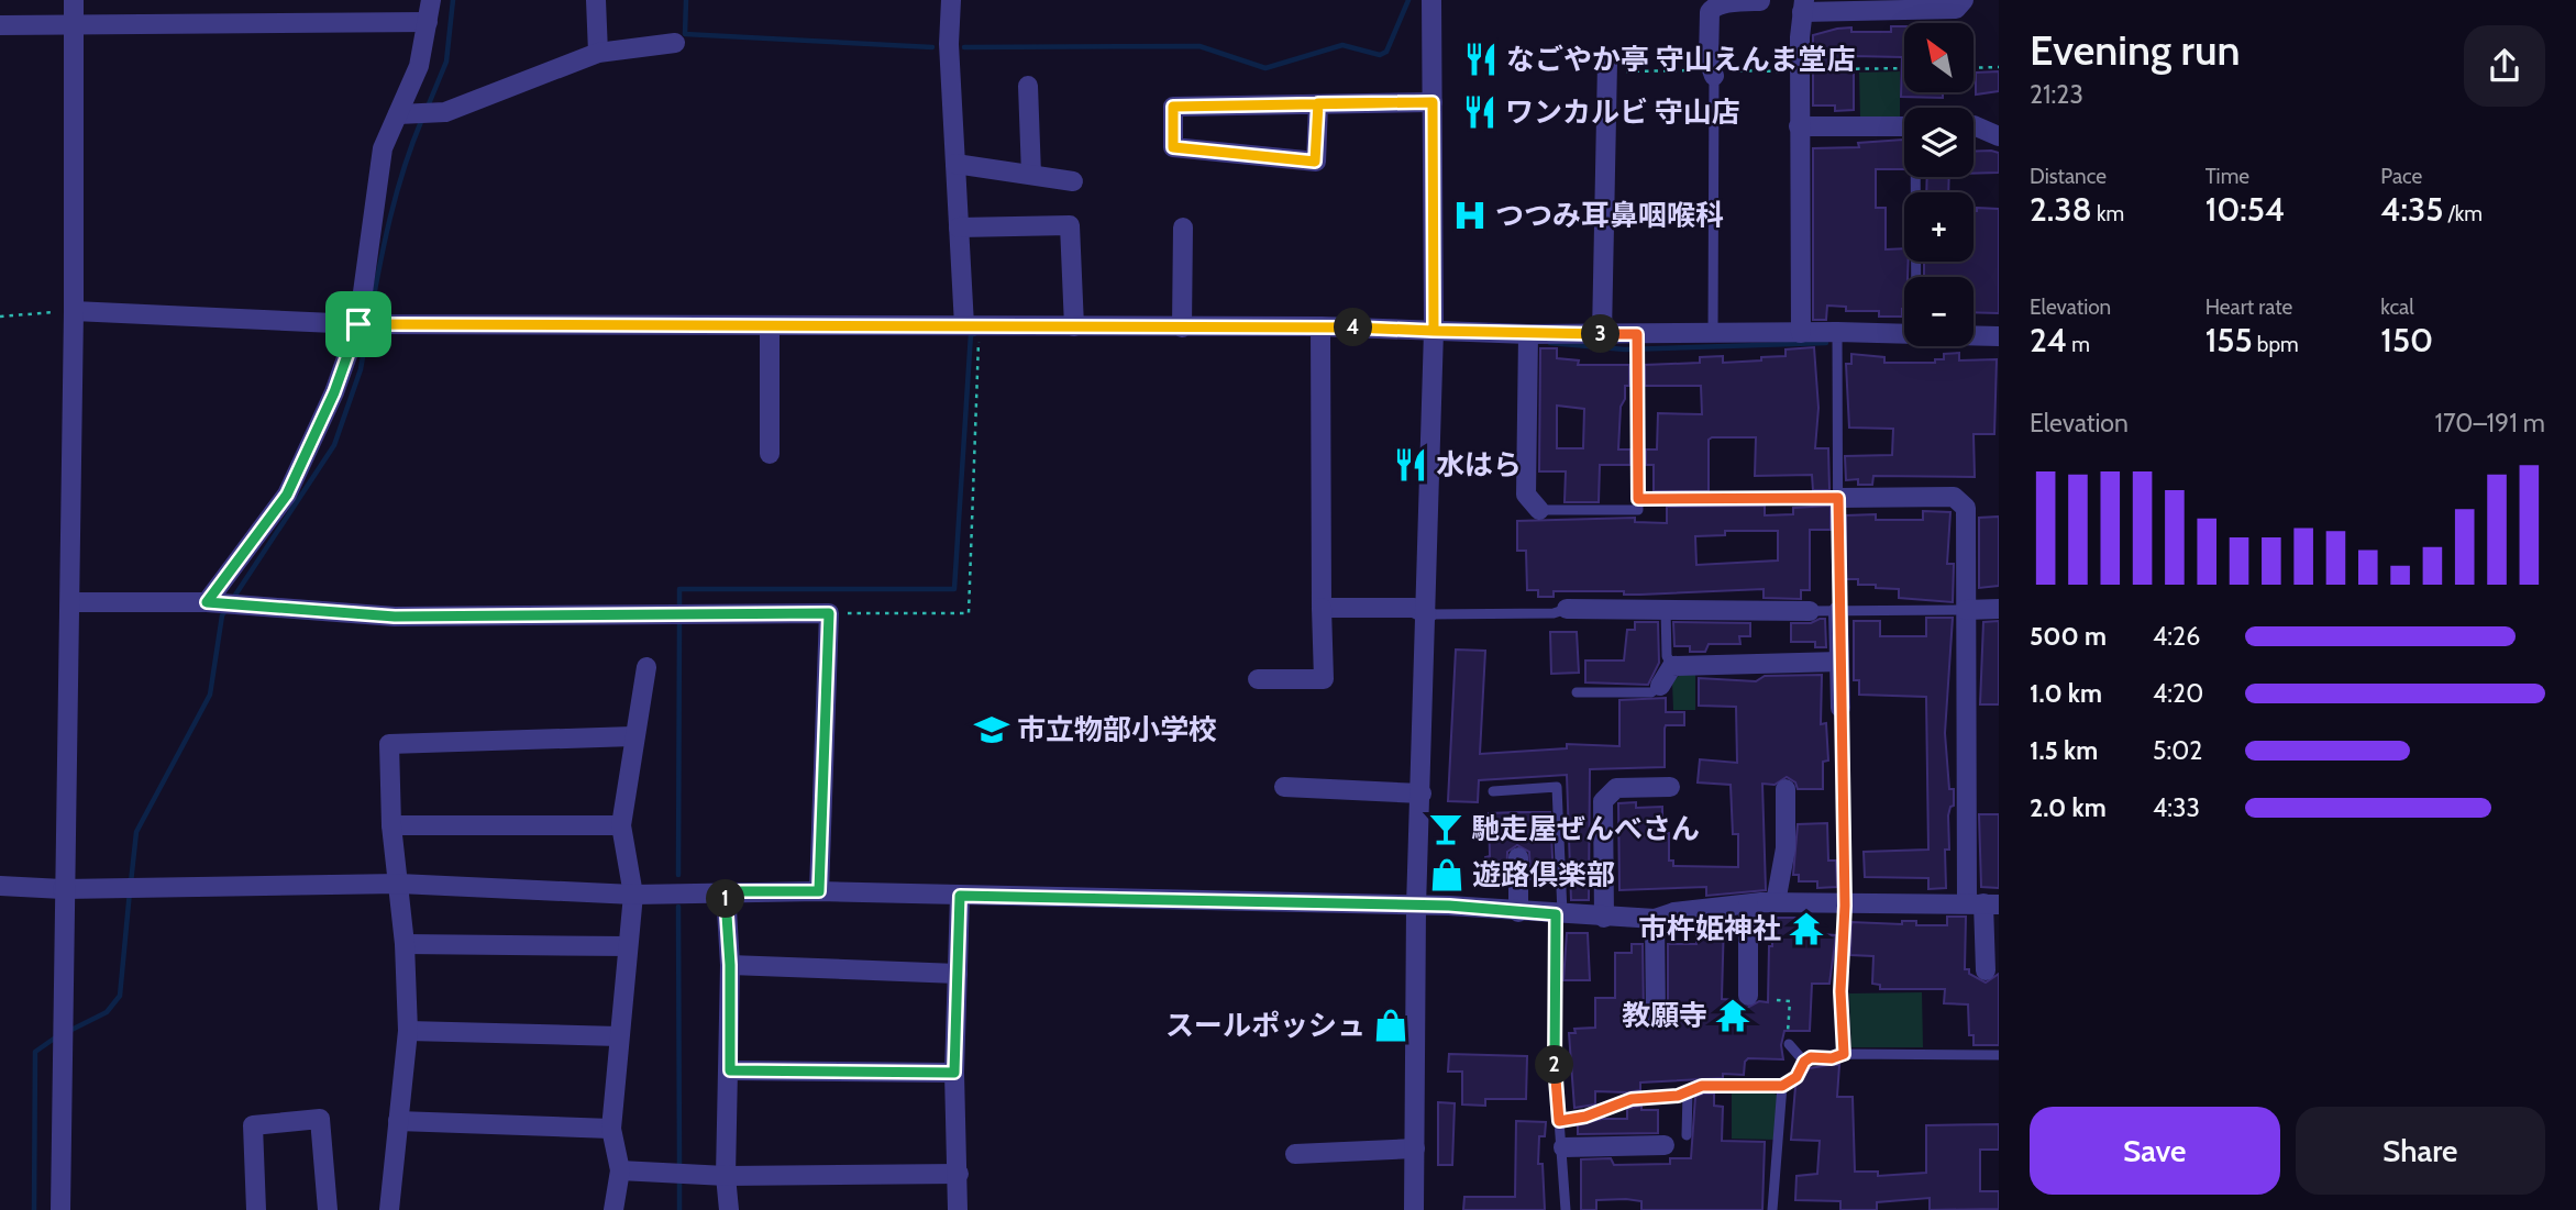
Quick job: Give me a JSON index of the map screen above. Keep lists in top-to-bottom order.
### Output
{
  "places": {
    "restaurant": ["なごやか亭 守山えんま堂店", "ワンカルビ 守山店", "水はら"],
    "hospital": ["つつみ耳鼻咽喉科"],
    "school or university": ["市立物部小学校"],
    "bar": ["馳走屋ぜんべさん"],
    "shop": ["遊路倶楽部", "スールポッシュ"],
    "temple": ["市杵姫神社", "教願寺"]
  },
  "north": "top left",
  "page": {
    "heading": ["Evening run", "21:23"],
    "map_buttons": ["+", "−"],
    "stats": [
      ["Distance", "2.38 km"],
      ["Time", "10:54"],
      ["Pace", "4:35 /km"],
      ["Elevation", "24 m"],
      ["Heart rate", "155 bpm"],
      ["kcal", "150"]
    ],
    "pins": [
      "4",
      "3",
      "1",
      "2"
    ],
    "chart": ["Elevation", "170–191 m"],
    "list": [
      {
        "name": "500 m",
        "note": "4:26"
      },
      {
        "name": "1.0 km",
        "note": "4:20"
      },
      {
        "name": "1.5 km",
        "note": "5:02"
      },
      {
        "name": "2.0 km",
        "note": "4:33"
      }
    ],
    "buttons": ["Save", "Share"]
  }
}
